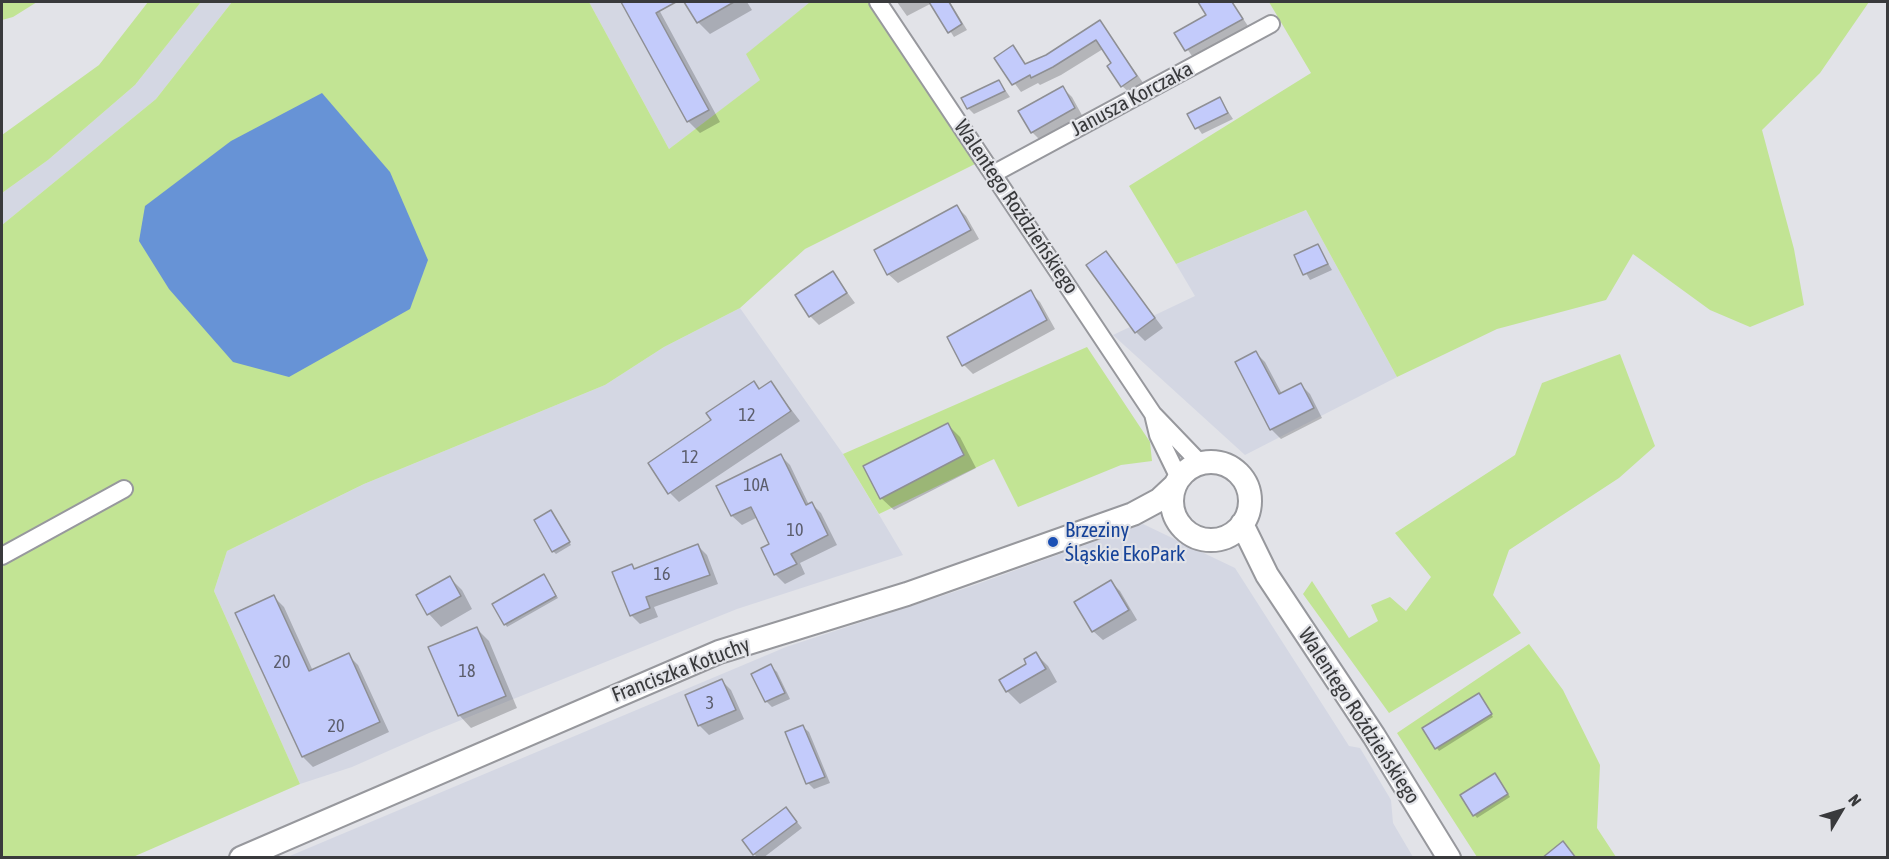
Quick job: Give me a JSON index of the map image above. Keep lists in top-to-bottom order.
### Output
{
  "streets": {
    "street": ["Janusza Korczaka", "Walentego Roździeńskiego", "Franciszka Kotuchy"]
  },
  "crossings": [
    ["Janusza Korczaka", "Walentego Roździeńskiego"],
    ["Walentego Roździeńskiego", "Franciszka Kotuchy"]
  ],
  "places": ["Brzeziny Śląskie EkoPark"],
  "house_numbers": [
    "12",
    "12",
    "10A",
    "10",
    "16",
    "20",
    "18",
    "3",
    "20"
  ],
  "north": "top right"
}
